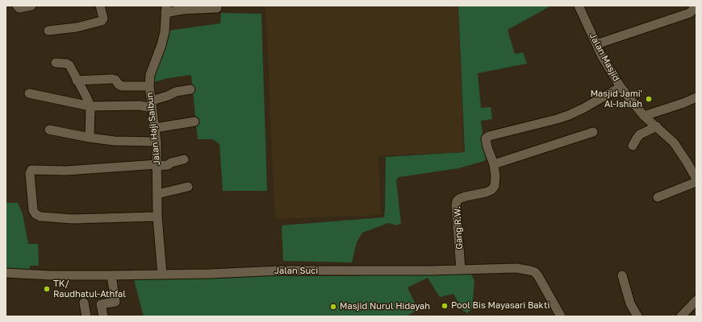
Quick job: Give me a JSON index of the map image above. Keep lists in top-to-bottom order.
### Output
{
  "streets": {
    "street": [
      "Jalan Masjid",
      "Jalan Haji Saibun",
      "Gang R.W.",
      "Jalan Suci"
    ]
  },
  "crossings": [
    ["Jalan Masjid", "Gang R.W."],
    ["Jalan Haji Saibun", "Jalan Suci"],
    ["Gang R.W.", "Jalan Suci"]
  ],
  "places": [
    "Masjid Jami' Al-Ishlah",
    "TK/ Raudhatul-Athfal",
    "Pool Bis Mayasari Bakti",
    "Masjid Nurul Hidayah"
  ]
}
